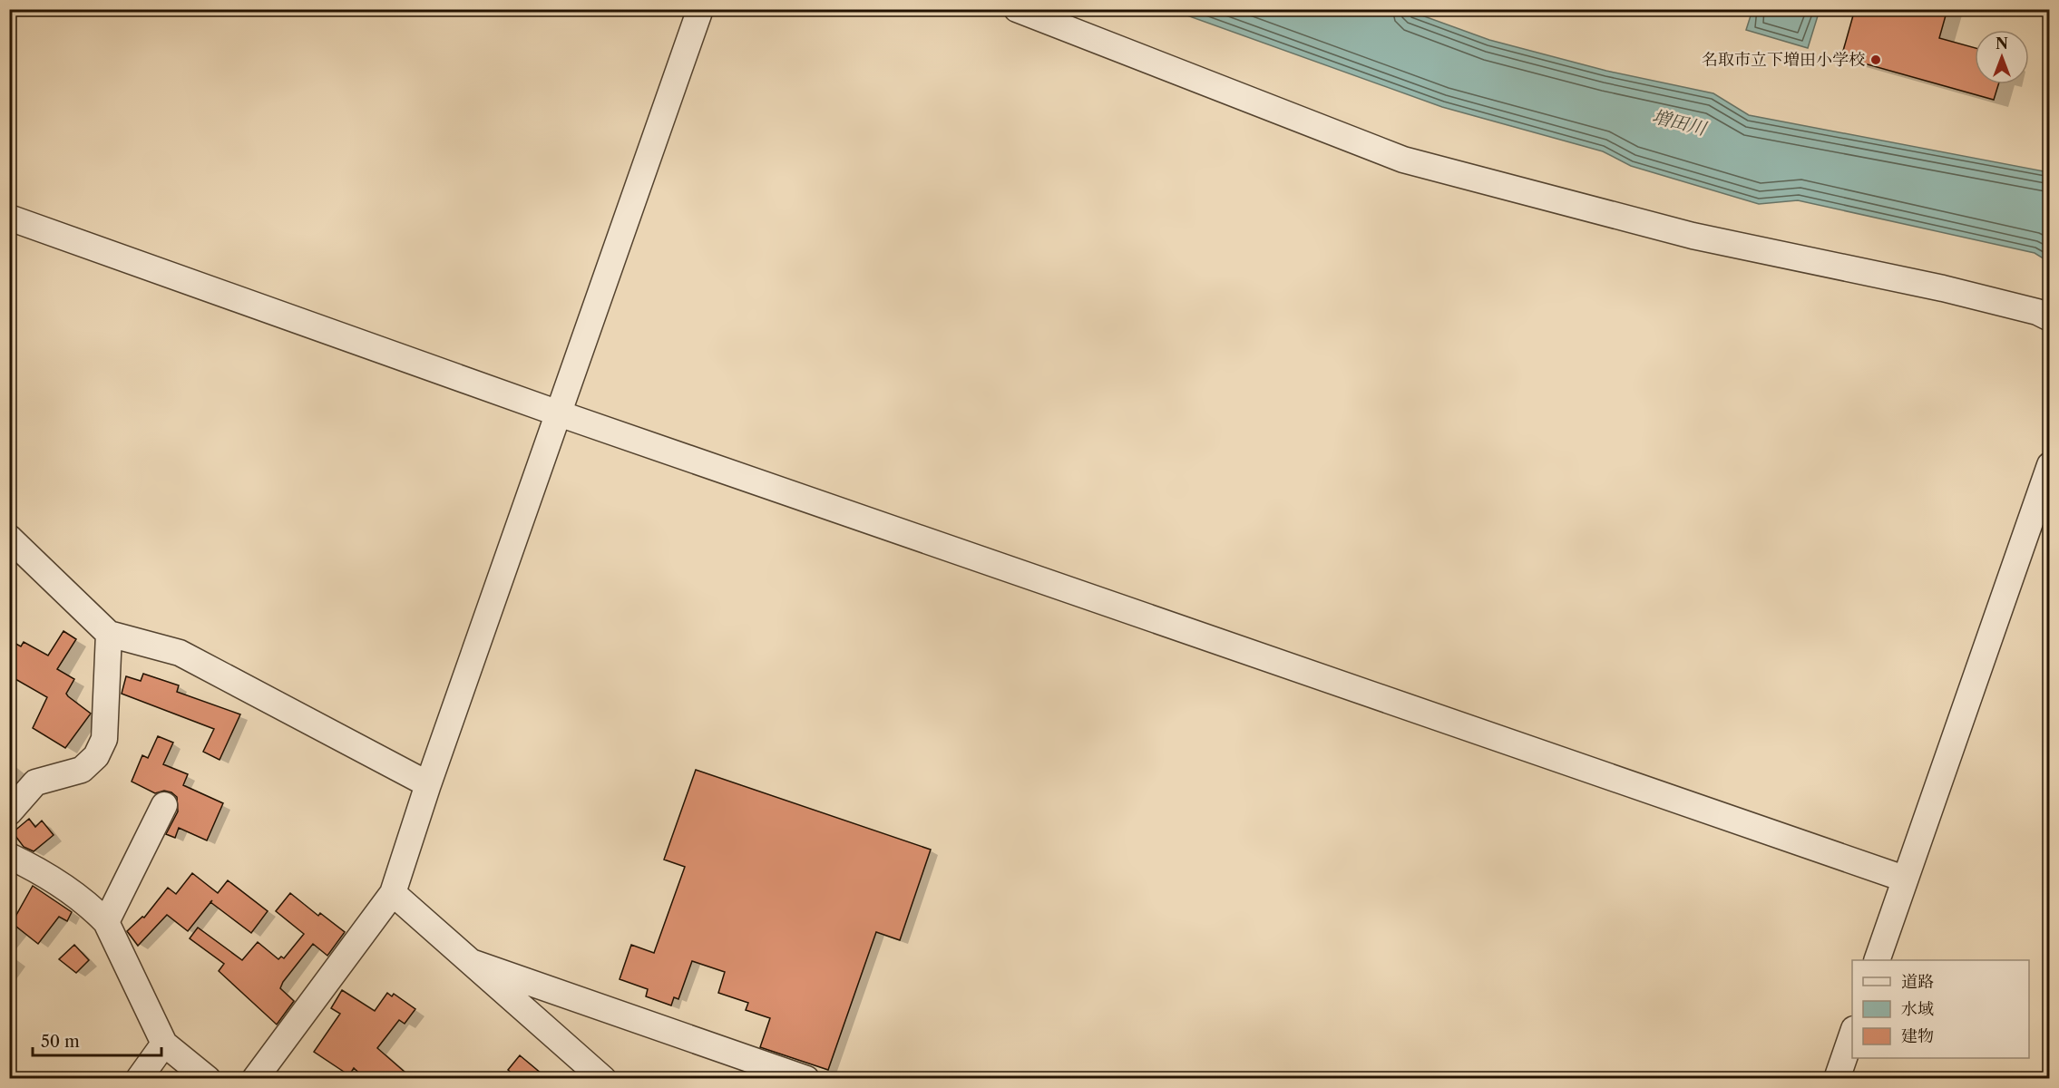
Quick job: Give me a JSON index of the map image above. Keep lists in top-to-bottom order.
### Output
{
  "water": ["増田川"],
  "places": ["名取市立下増田小学校"],
  "legend": ["道路", "水域", "建物"],
  "scale_bar": "50 m",
  "north": "top"
}
